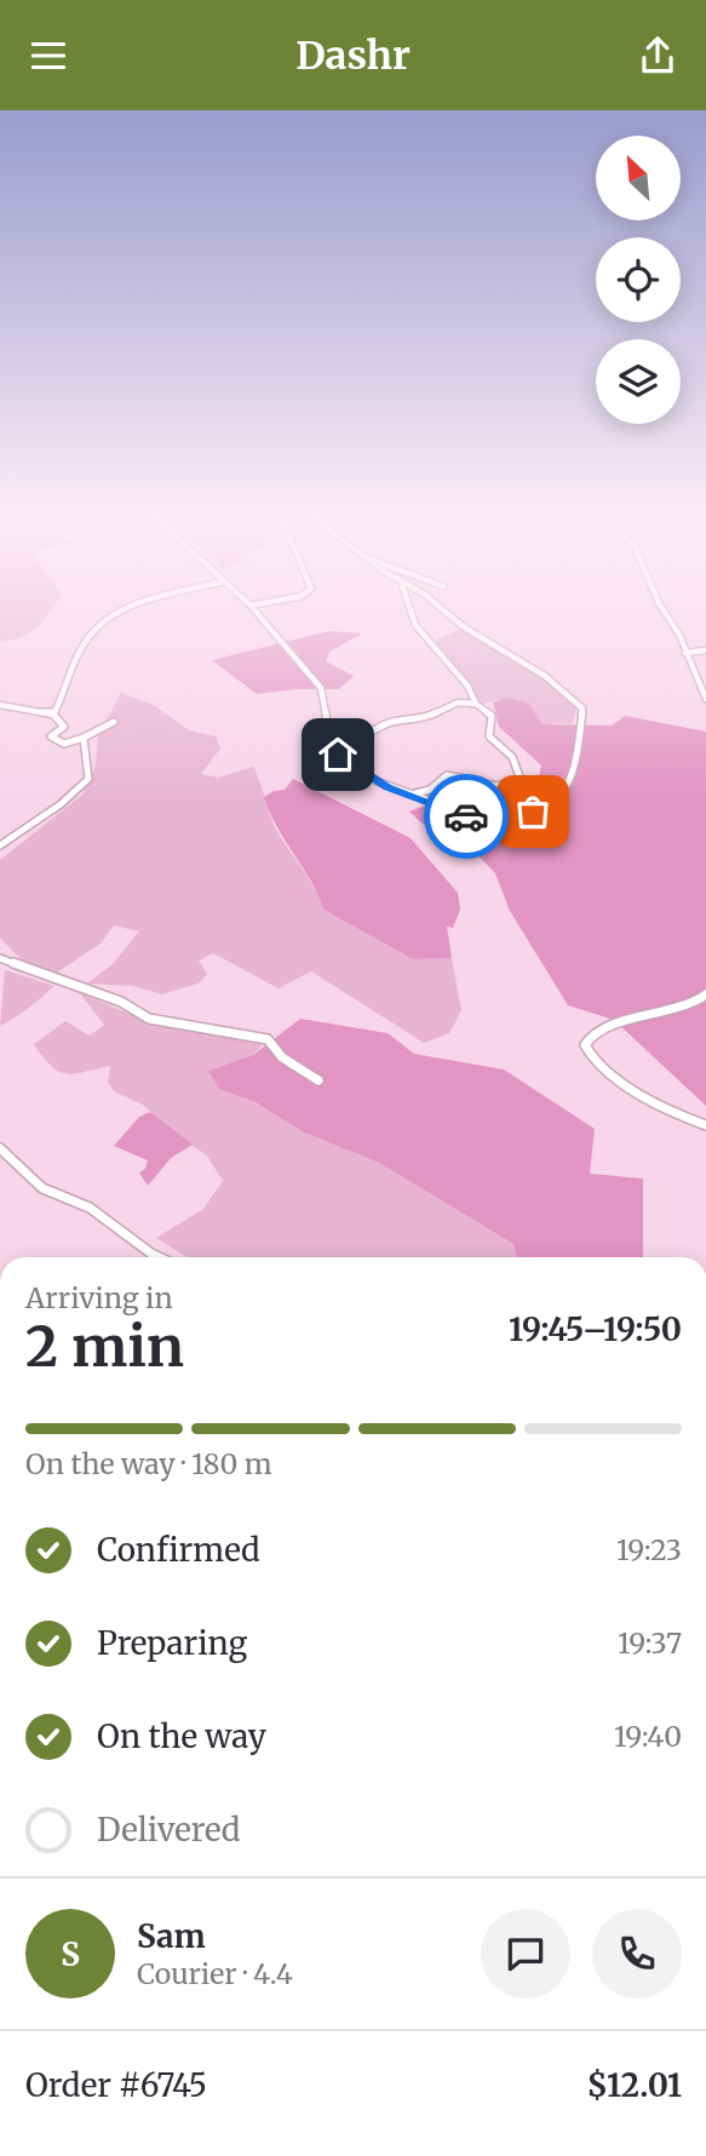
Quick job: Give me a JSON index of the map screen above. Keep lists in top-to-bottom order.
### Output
{
  "north": "top left",
  "page": {
    "header": "Dashr",
    "heading": ["2 min", "Arriving in", "19:45–19:50"],
    "panel": [
      "Sam",
      "Courier · 4.4",
      "Order #6745",
      "$12.01"
    ],
    "bar": "On the way · 180 m",
    "list": [
      ["Confirmed", "19:23"],
      ["Preparing", "19:37"],
      ["On the way", "19:40"],
      "Delivered"
    ],
    "round": "S"
  }
}
